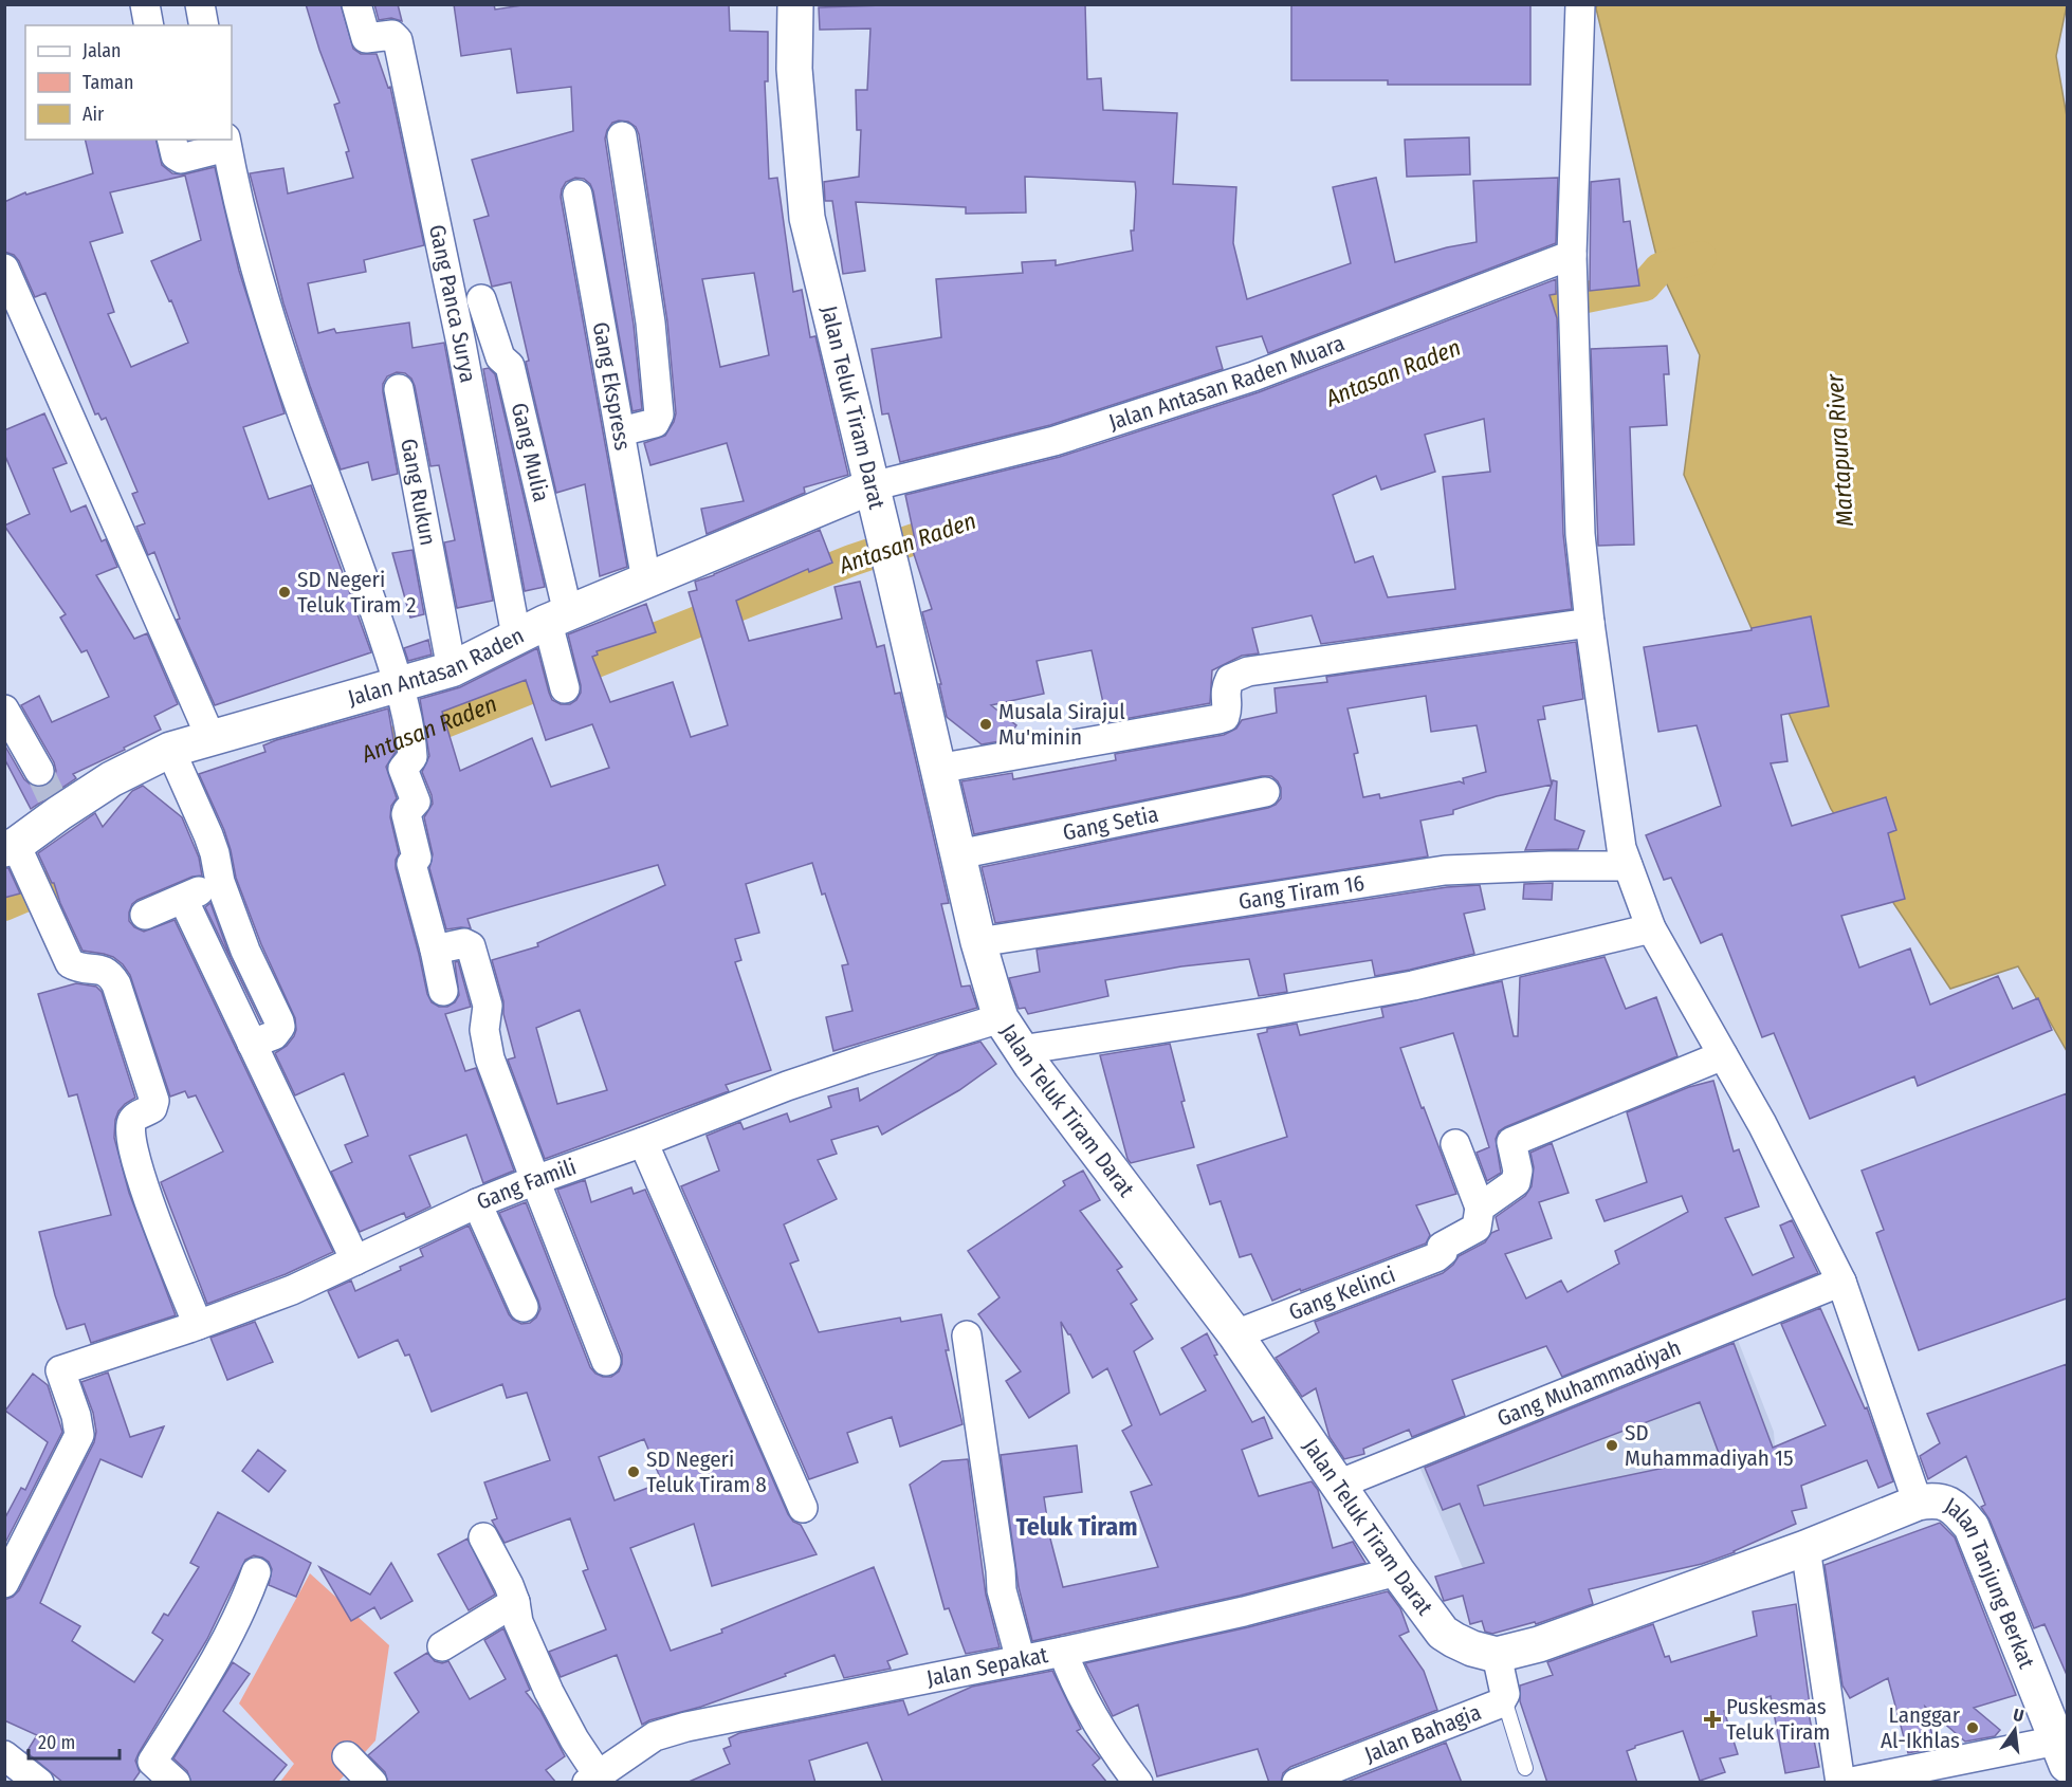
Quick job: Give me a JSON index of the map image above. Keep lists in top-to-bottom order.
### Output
{
  "streets": {
    "street": [
      "Gang Panca Surya",
      "Jalan Antasan Raden Muara",
      "Gang Ekspress",
      "Jalan Teluk Tiram Darat",
      "Gang Mulia",
      "Gang Rukun",
      "Jalan Antasan Raden",
      "Gang Setia",
      "Gang Tiram 16",
      "Gang Famili",
      "Gang Kelinci",
      "Gang Muhammadiyah",
      "Jalan Tanjung Berkat",
      "Jalan Sepakat",
      "Jalan Bahagia"
    ]
  },
  "crossings": [
    ["Gang Panca Surya", "Gang Mulia"],
    ["Gang Panca Surya", "Jalan Antasan Raden"],
    ["Jalan Antasan Raden Muara", "Jalan Teluk Tiram Darat"],
    ["Jalan Antasan Raden Muara", "Jalan Antasan Raden"],
    ["Gang Ekspress", "Jalan Antasan Raden"],
    ["Jalan Teluk Tiram Darat", "Jalan Antasan Raden"],
    ["Jalan Teluk Tiram Darat", "Gang Setia"],
    ["Jalan Teluk Tiram Darat", "Gang Tiram 16"],
    ["Jalan Teluk Tiram Darat", "Gang Famili"],
    ["Jalan Teluk Tiram Darat", "Gang Kelinci"],
    ["Jalan Teluk Tiram Darat", "Gang Muhammadiyah"],
    ["Jalan Teluk Tiram Darat", "Jalan Sepakat"],
    ["Jalan Teluk Tiram Darat", "Jalan Bahagia"],
    ["Gang Mulia", "Jalan Antasan Raden"],
    ["Gang Rukun", "Jalan Antasan Raden"]
  ],
  "districts": ["Teluk Tiram"],
  "water": ["Antasan Raden", "Martapura River"],
  "places": {
    "other": [
      "SD Negeri Teluk Tiram 2",
      "Musala Sirajul Mu'minin",
      "SD Muhammadiyah 15",
      "SD Negeri Teluk Tiram 8",
      "Langgar Al-Ikhlas"
    ],
    "health": ["Puskesmas Teluk Tiram"]
  },
  "legend": ["Jalan", "Taman", "Air"],
  "scale_bar": "20 m",
  "north": "top"
}
